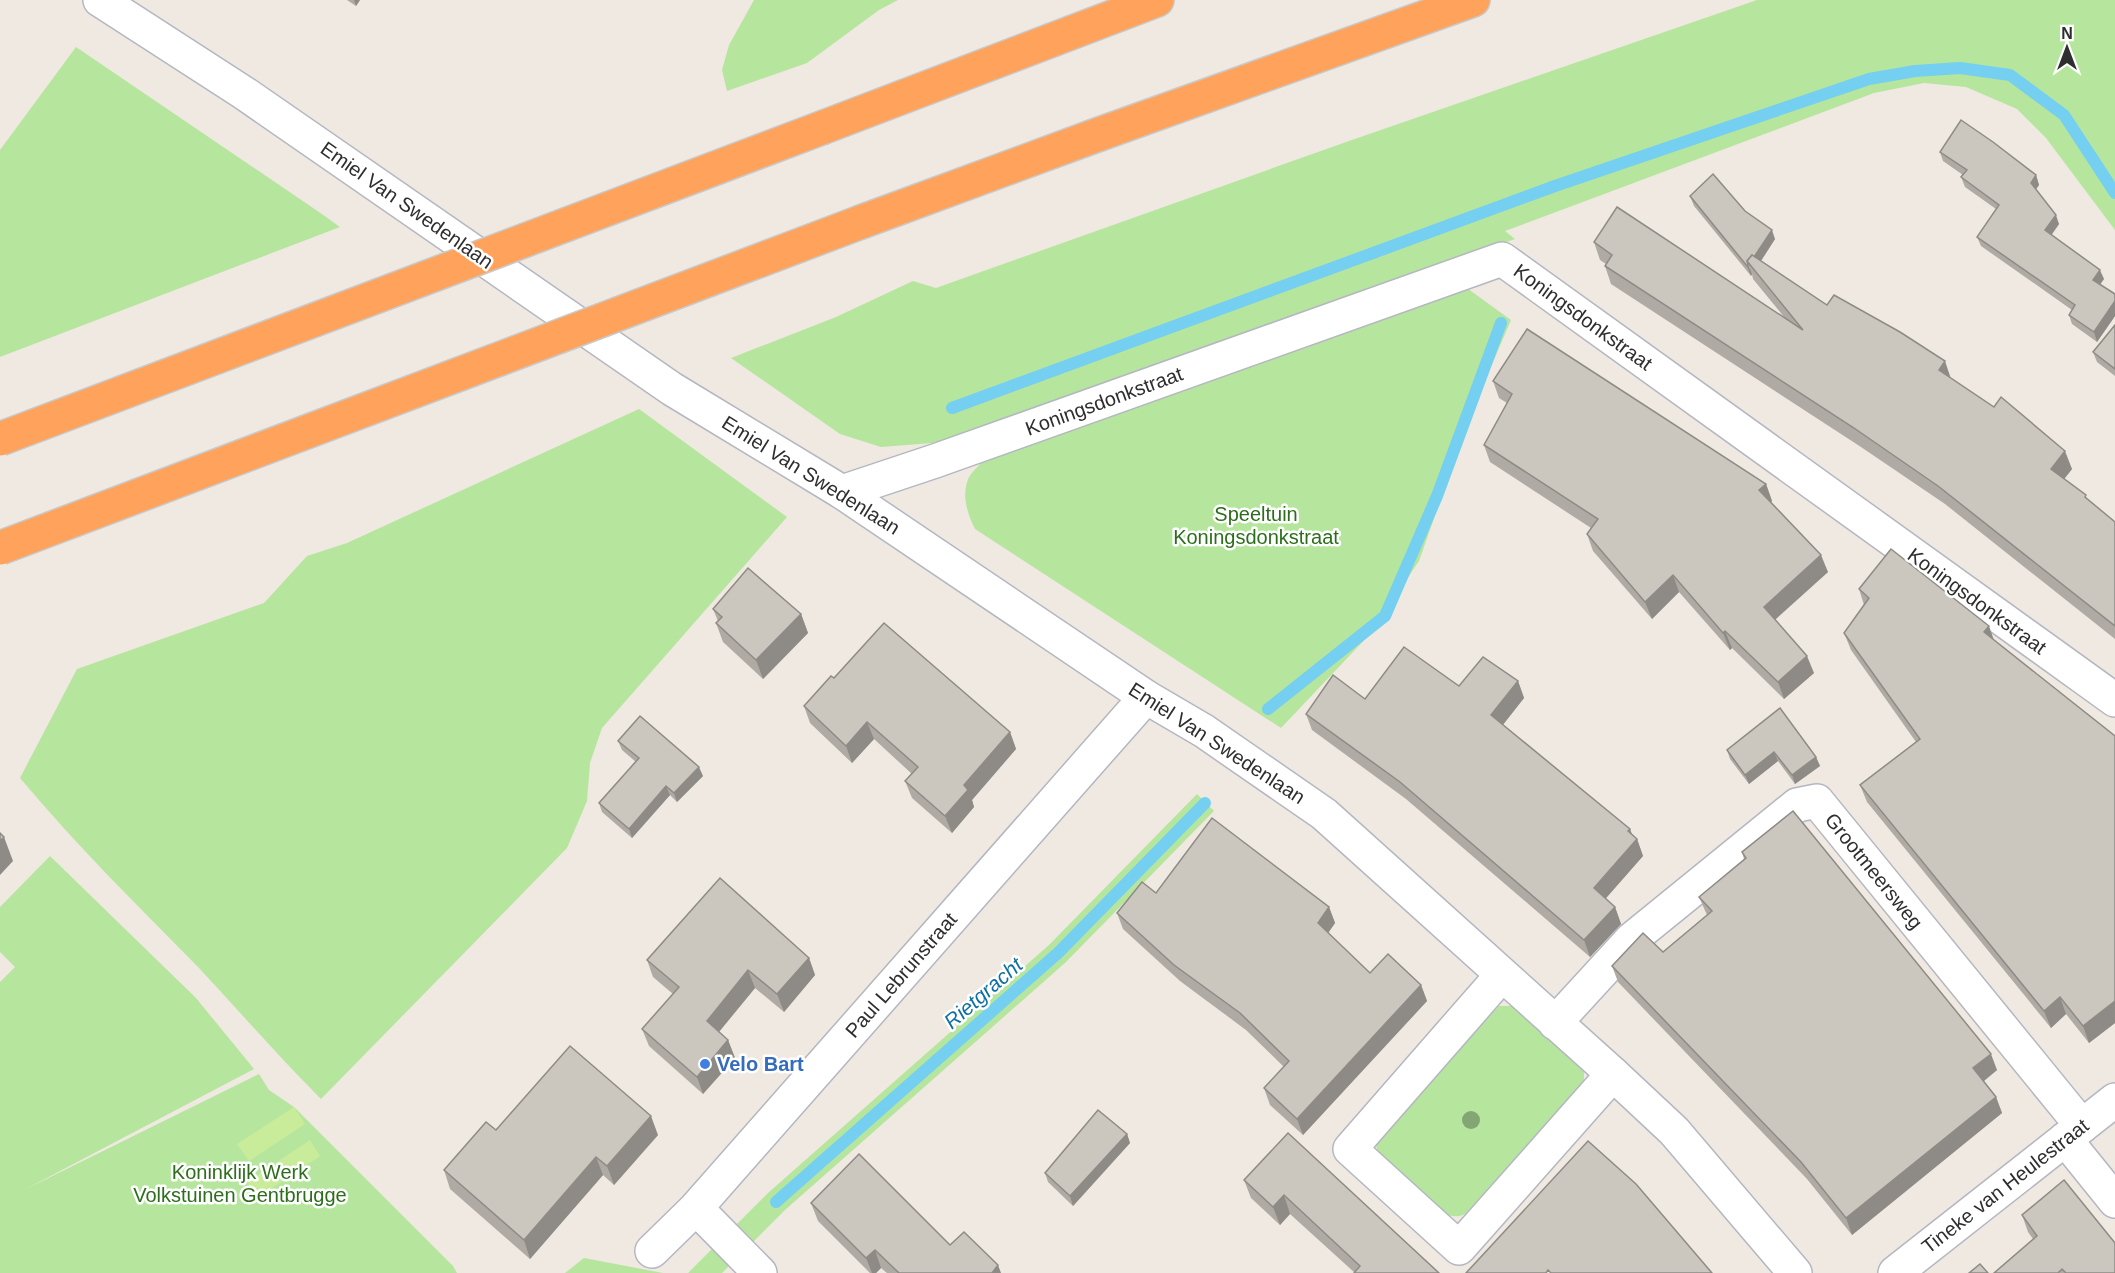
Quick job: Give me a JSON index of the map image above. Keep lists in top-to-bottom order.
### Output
{
  "streets": {
    "street": [
      "Emiel Van Swedenlaan",
      "Koningsdonkstraat",
      "Grootmeersweg",
      "Paul Lebrunstraat",
      "Tineke van Heulestraat"
    ]
  },
  "crossings": [
    ["Emiel Van Swedenlaan", "Koningsdonkstraat"],
    ["Emiel Van Swedenlaan", "Grootmeersweg"],
    ["Emiel Van Swedenlaan", "Paul Lebrunstraat"],
    ["Grootmeersweg", "Tineke van Heulestraat"]
  ],
  "water": ["Rietgracht"],
  "parks": ["Speeltuin Koningsdonkstraat", "Koninklijk Werk Volkstuinen Gentbrugge"],
  "places": ["Velo Bart"],
  "north": "top"
}
